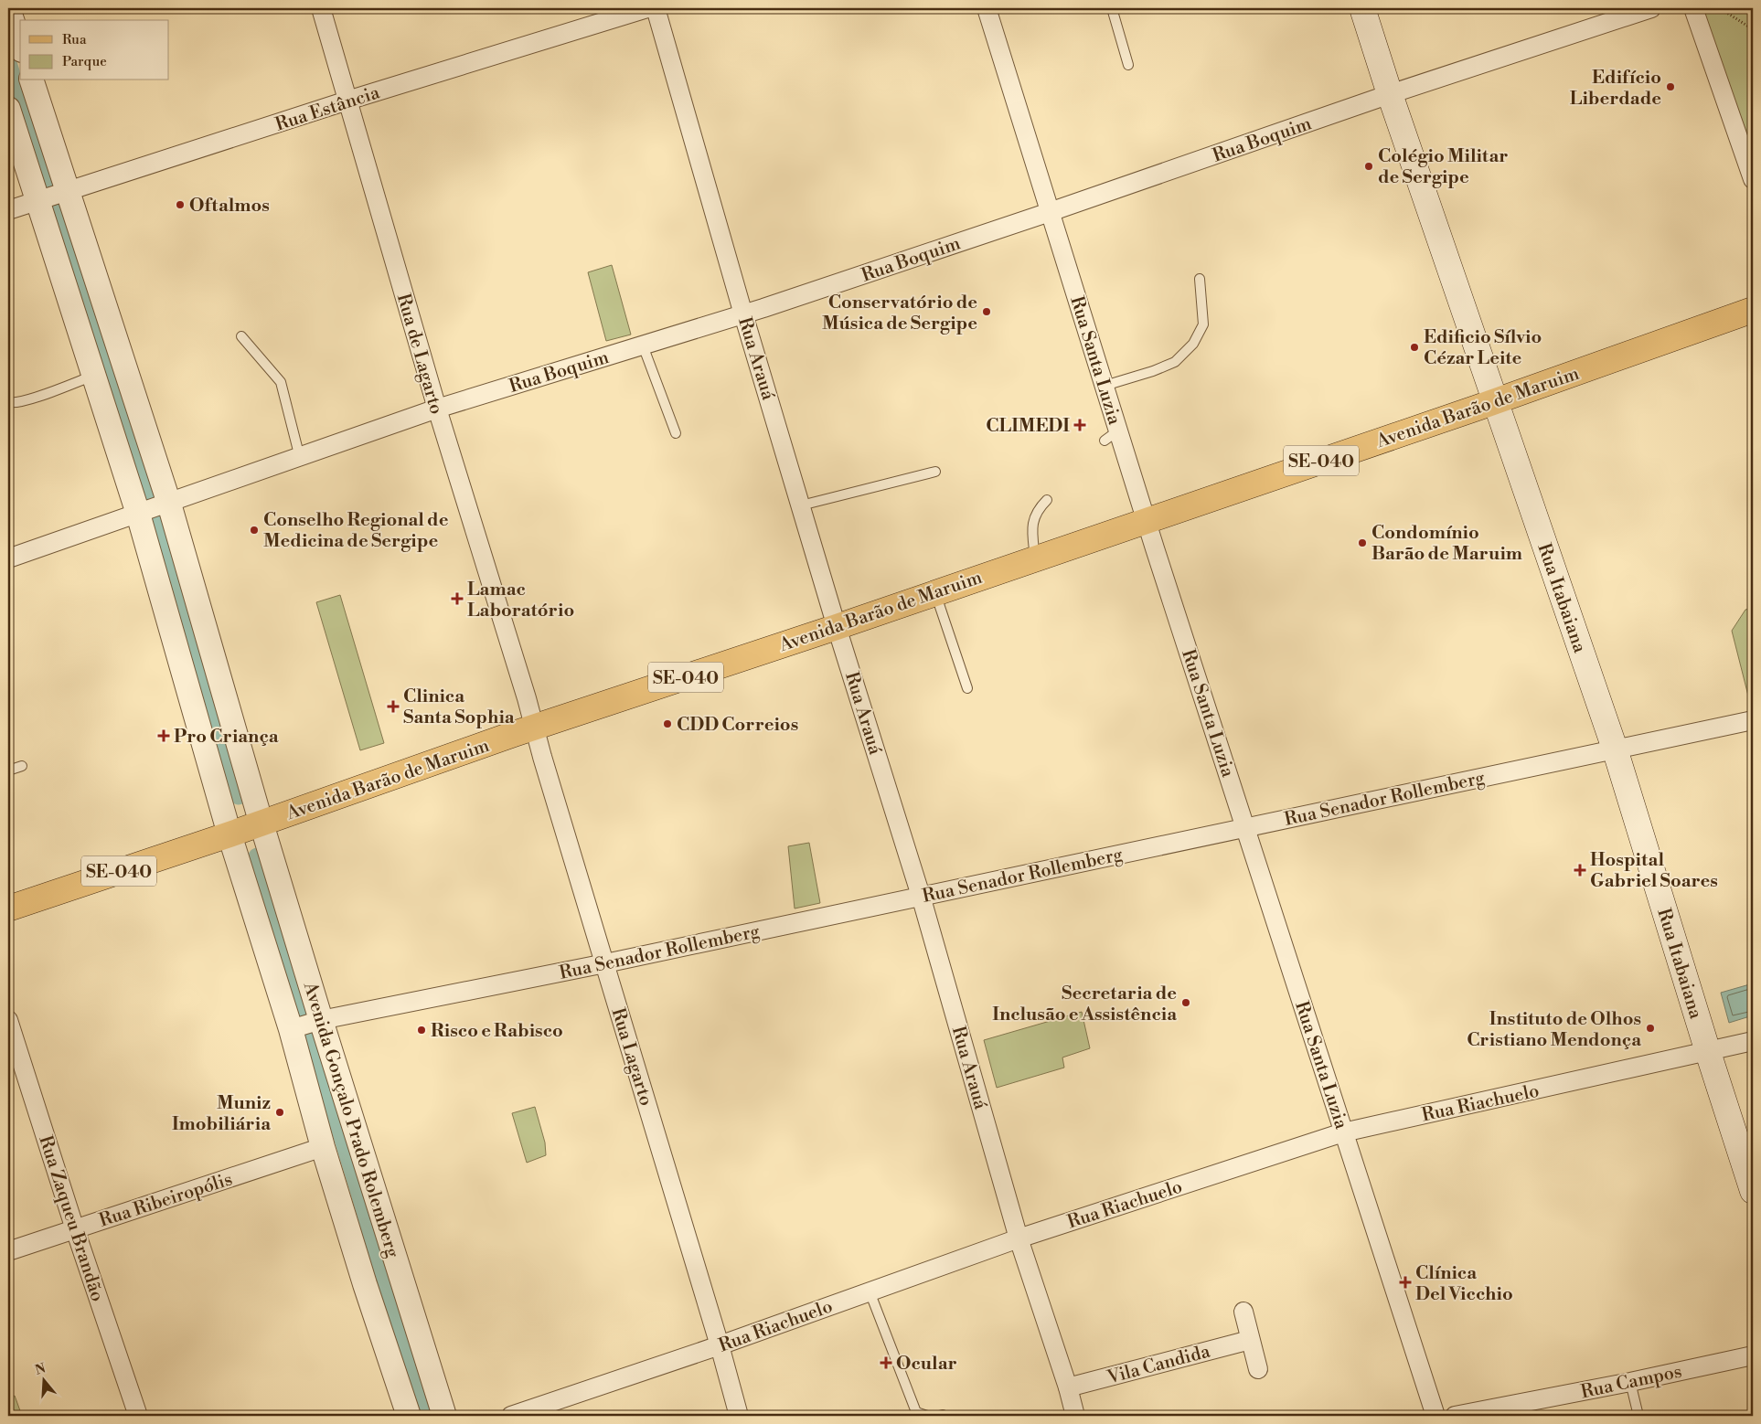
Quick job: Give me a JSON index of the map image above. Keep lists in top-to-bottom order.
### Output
{
  "streets": {
    "main road": ["Avenida Barão de Maruim", "SE-040", "Rua Itabaiana"],
    "street": [
      "Rua Estância",
      "Rua Boquim",
      "Rua de Lagarto",
      "Rua Arauá",
      "Rua Santa Luzia",
      "Rua Senador Rollemberg",
      "Rua Lagarto",
      "Rua Riachuelo",
      "Avenida Gonçalo Prado Rolemberg",
      "Rua Ribeiropólis",
      "Rua Zaqueu Brandão",
      "Vila Candida",
      "Rua Campos"
    ]
  },
  "crossings": [
    ["Rua Estância", "Rua de Lagarto"],
    ["Rua Boquim", "Rua de Lagarto"],
    ["Rua Boquim", "Rua Arauá"],
    ["Rua Boquim", "Rua Santa Luzia"],
    ["Rua Boquim", "Rua Itabaiana"],
    ["Rua Boquim", "Avenida Gonçalo Prado Rolemberg"],
    ["Rua de Lagarto", "Rua Lagarto"],
    ["Rua Arauá", "Avenida Barão de Maruim"],
    ["Rua Arauá", "Rua Senador Rollemberg"],
    ["Rua Arauá", "Rua Riachuelo"],
    ["Rua Arauá", "Vila Candida"],
    ["Rua Santa Luzia", "Avenida Barão de Maruim"],
    ["Rua Santa Luzia", "Rua Senador Rollemberg"],
    ["Rua Santa Luzia", "Rua Riachuelo"],
    ["Avenida Barão de Maruim", "Rua Itabaiana"],
    ["Avenida Barão de Maruim", "Rua Lagarto"],
    ["Avenida Barão de Maruim", "Avenida Gonçalo Prado Rolemberg"],
    ["Rua Itabaiana", "Rua Senador Rollemberg"],
    ["Rua Itabaiana", "Rua Riachuelo"],
    ["Rua Senador Rollemberg", "Rua Lagarto"],
    ["Rua Senador Rollemberg", "Avenida Gonçalo Prado Rolemberg"],
    ["Rua Lagarto", "Rua Riachuelo"],
    ["Avenida Gonçalo Prado Rolemberg", "Rua Ribeiropólis"],
    ["Rua Ribeiropólis", "Rua Zaqueu Brandão"]
  ],
  "places": {
    "other": [
      "Edifício Liberdade",
      "Colégio Militar de Sergipe",
      "Oftalmos",
      "Conservatório de Música de Sergipe",
      "Edificio Sílvio Cézar Leite",
      "Conselho Regional de Medicina de Sergipe",
      "Condomínio Barão de Maruim",
      "CDD Correios",
      "Secretaria de Inclusão e Assistência",
      "Instituto de Olhos Cristiano Mendonça",
      "Risco e Rabisco",
      "Muniz Imobiliária"
    ],
    "health": [
      "CLIMEDI",
      "Lamac Laboratório",
      "Clinica Santa Sophia",
      "Pro Criança",
      "Hospital Gabriel Soares",
      "Clínica Del Vicchio",
      "Ocular"
    ]
  },
  "legend": ["Rua", "Parque"],
  "north": "top"
}
